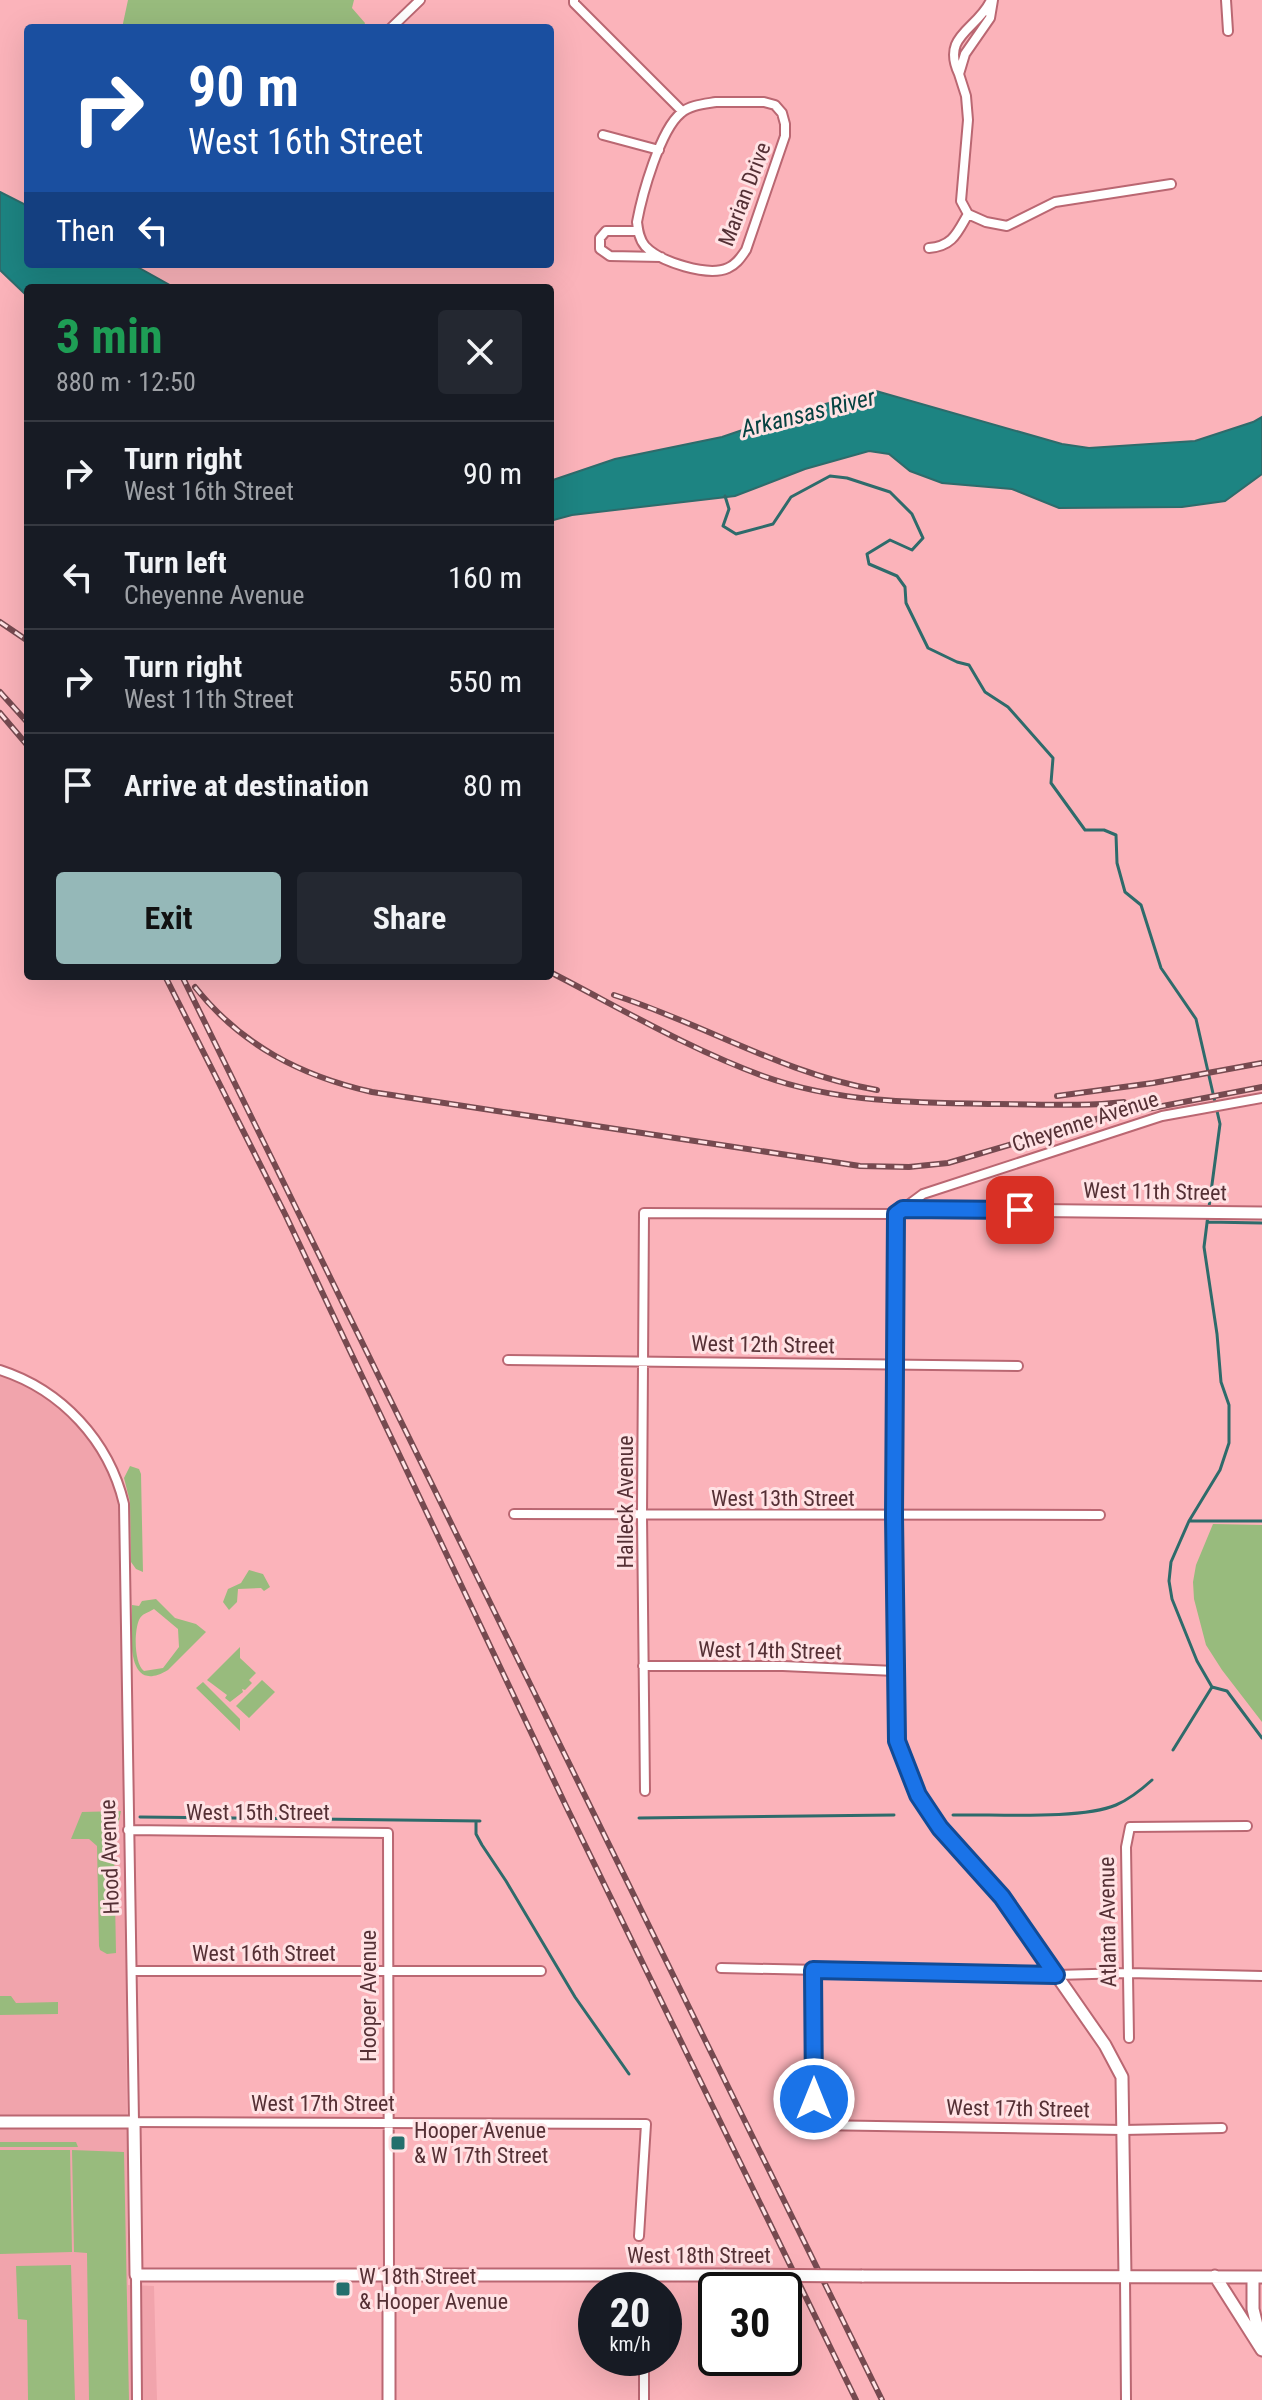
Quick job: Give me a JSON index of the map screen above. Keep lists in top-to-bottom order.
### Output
{
  "streets": {
    "street": [
      "Marian Drive",
      "Cheyenne Avenue",
      "West 11th Street",
      "West 12th Street",
      "West 13th Street",
      "Halleck Avenue",
      "West 14th Street",
      "West 15th Street",
      "Hood Avenue",
      "Atlanta Avenue",
      "West 16th Street",
      "Hooper Avenue",
      "West 17th Street",
      "West 18th Street"
    ]
  },
  "crossings": [
    ["Cheyenne Avenue", "West 11th Street"],
    ["West 11th Street", "Halleck Avenue"],
    ["West 12th Street", "Halleck Avenue"],
    ["West 13th Street", "Halleck Avenue"],
    ["Halleck Avenue", "West 14th Street"],
    ["West 15th Street", "Hood Avenue"],
    ["West 15th Street", "Hooper Avenue"],
    ["Hood Avenue", "West 16th Street"],
    ["Hood Avenue", "West 17th Street"],
    ["Hood Avenue", "West 18th Street"],
    ["West 16th Street", "Hooper Avenue"],
    ["Hooper Avenue", "West 17th Street"],
    ["Hooper Avenue", "West 18th Street"]
  ],
  "water": ["Arkansas River"],
  "places": {
    "transit": ["Hooper Avenue & W 17th Street", "W 18th Street & Hooper Avenue"]
  },
  "page": {
    "turn": ["90 m", "West 16th Street"],
    "then": "Then",
    "heading": ["3 min", "880 m · 12:50"],
    "list": [
      {
        "name": "Turn right",
        "note": "West 16th Street",
        "value": "90 m"
      },
      {
        "name": "Turn left",
        "note": "Cheyenne Avenue",
        "value": "160 m"
      },
      {
        "name": "Turn right",
        "note": "West 11th Street",
        "value": "550 m"
      },
      {
        "name": "Arrive at destination",
        "value": "80 m"
      }
    ],
    "buttons": ["Exit", "Share"],
    "speed": "20 km/h",
    "limit": "30"
  }
}
